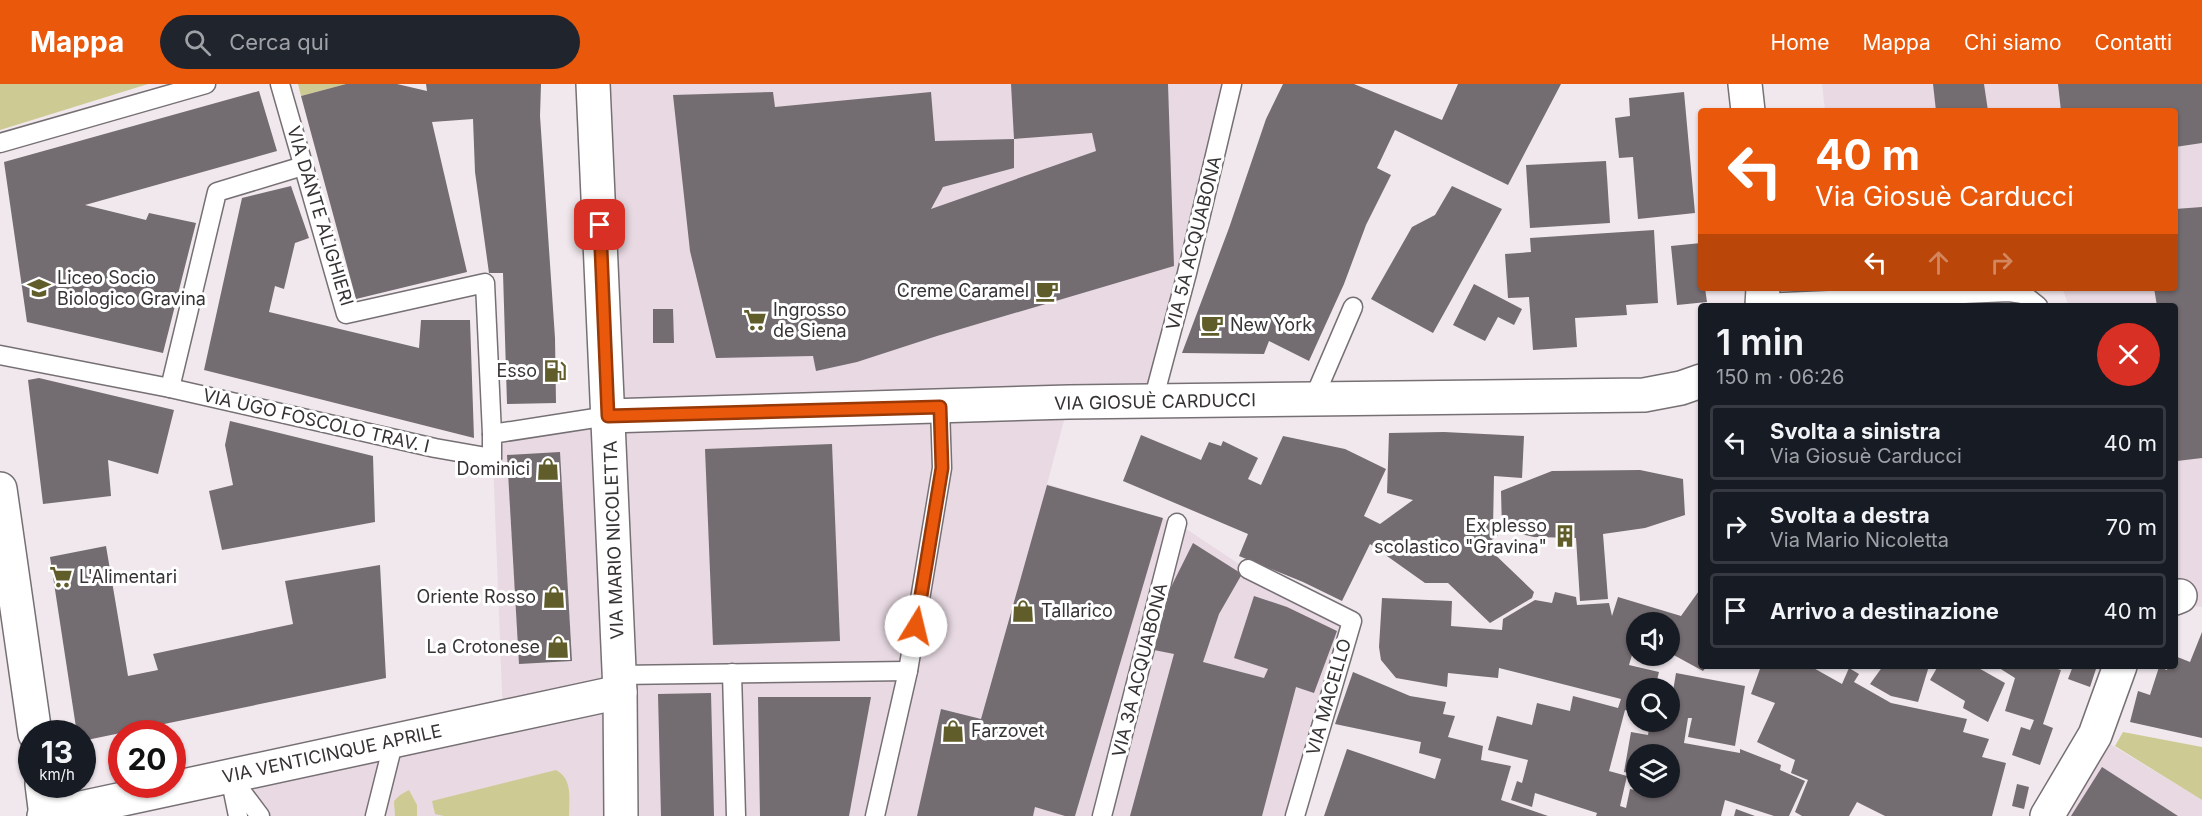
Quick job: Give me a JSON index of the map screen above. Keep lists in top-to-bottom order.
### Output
{
  "streets": {
    "street": ["VIA GIOSUÈ CARDUCCI", "VIA MARIO NICOLETTA", "VIA VENTICINQUE APRILE"],
    "lane": [
      "VIA DANTE ALIGHIERI",
      "VIA 5A ACQUABONA",
      "VIA UGO FOSCOLO TRAV. I",
      "VIA 3A ACQUABONA",
      "VIA MACELLO"
    ]
  },
  "crossings": [
    ["VIA DANTE ALIGHIERI", "VIA UGO FOSCOLO TRAV. I"],
    ["VIA 5A ACQUABONA", "VIA GIOSUÈ CARDUCCI"],
    ["VIA GIOSUÈ CARDUCCI", "VIA MARIO NICOLETTA"],
    ["VIA MARIO NICOLETTA", "VIA VENTICINQUE APRILE"]
  ],
  "places": {
    "school or university": ["Liceo Socio Biologico Gravina"],
    "cafe": ["Creme Caramel", "New York"],
    "supermarket": ["Ingrosso de Siena", "L'Alimentari"],
    "fuel station": ["Esso"],
    "shop": [
      "Dominici",
      "Oriente Rosso",
      "Tallarico",
      "La Crotonese",
      "Farzovet"
    ],
    "building": ["Ex plesso scolastico \"Gravina\""]
  },
  "page": {
    "header": "Mappa",
    "search": "Cerca qui",
    "nav": [
      "Home",
      "Mappa",
      "Chi siamo",
      "Contatti"
    ],
    "turn": ["40 m", "Via Giosuè Carducci"],
    "heading": ["1 min", "150 m · 06:26"],
    "list": [
      {
        "name": "Svolta a sinistra",
        "note": "Via Giosuè Carducci",
        "value": "40 m"
      },
      {
        "name": "Svolta a destra",
        "note": "Via Mario Nicoletta",
        "value": "70 m"
      },
      {
        "name": "Arrivo a destinazione",
        "value": "40 m"
      }
    ],
    "speed": "13 km/h",
    "limit": "20"
  }
}
